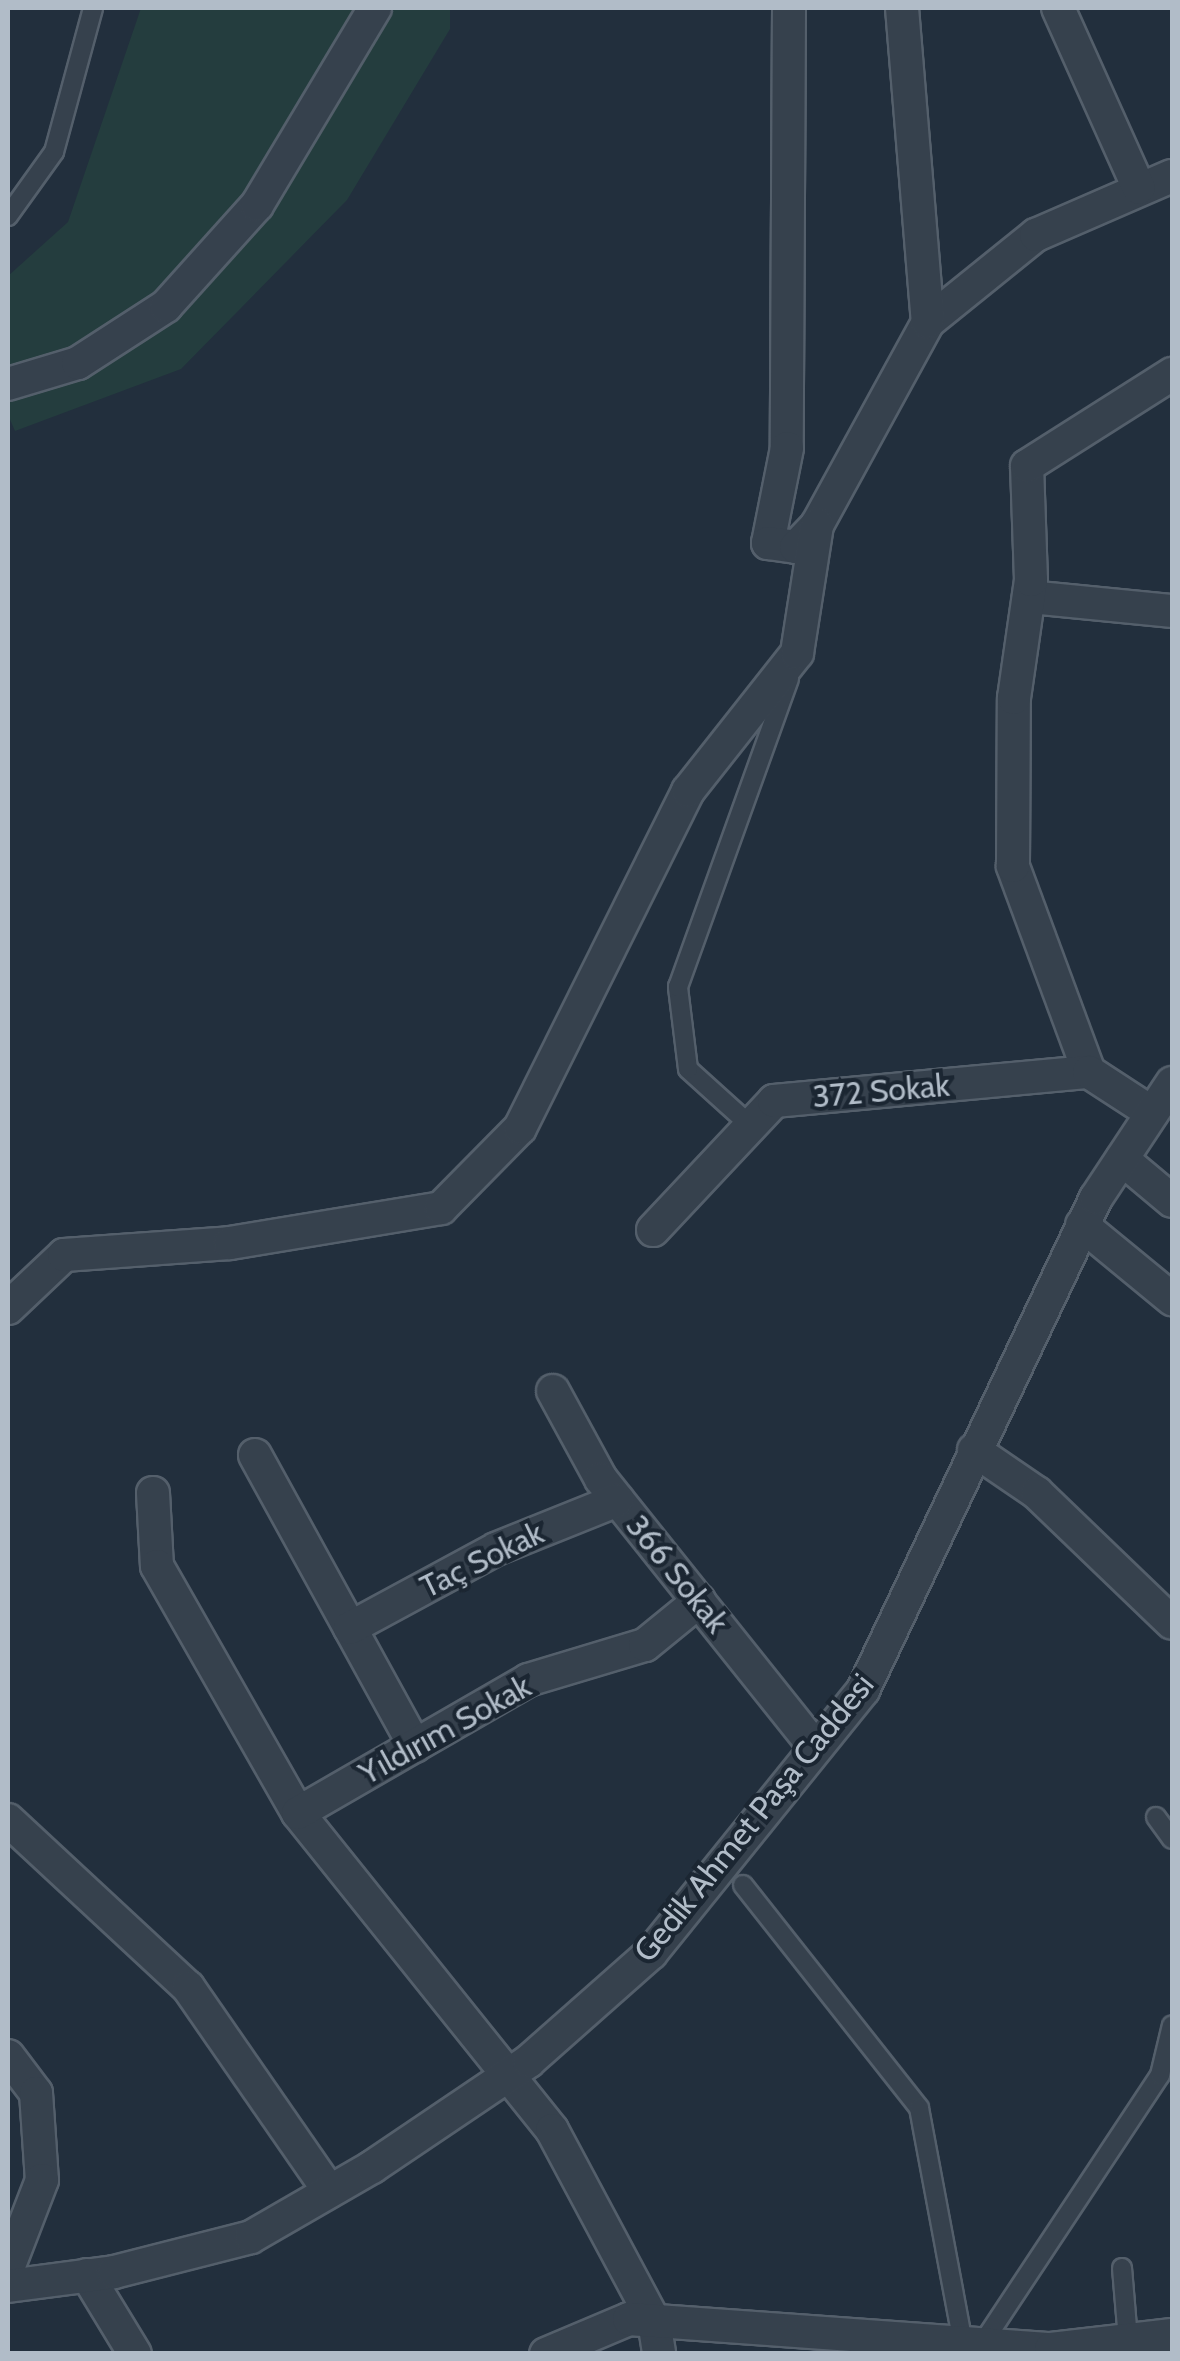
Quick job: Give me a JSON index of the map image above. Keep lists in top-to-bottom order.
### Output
{
  "streets": {
    "street": [
      "372 Sokak",
      "Taç Sokak",
      "366 Sokak",
      "Yıldırım Sokak",
      "Gedik Ahmet Paşa Caddesi"
    ]
  },
  "crossings": [
    ["Taç Sokak", "366 Sokak"],
    ["366 Sokak", "Yıldırım Sokak"],
    ["366 Sokak", "Gedik Ahmet Paşa Caddesi"]
  ]
}
